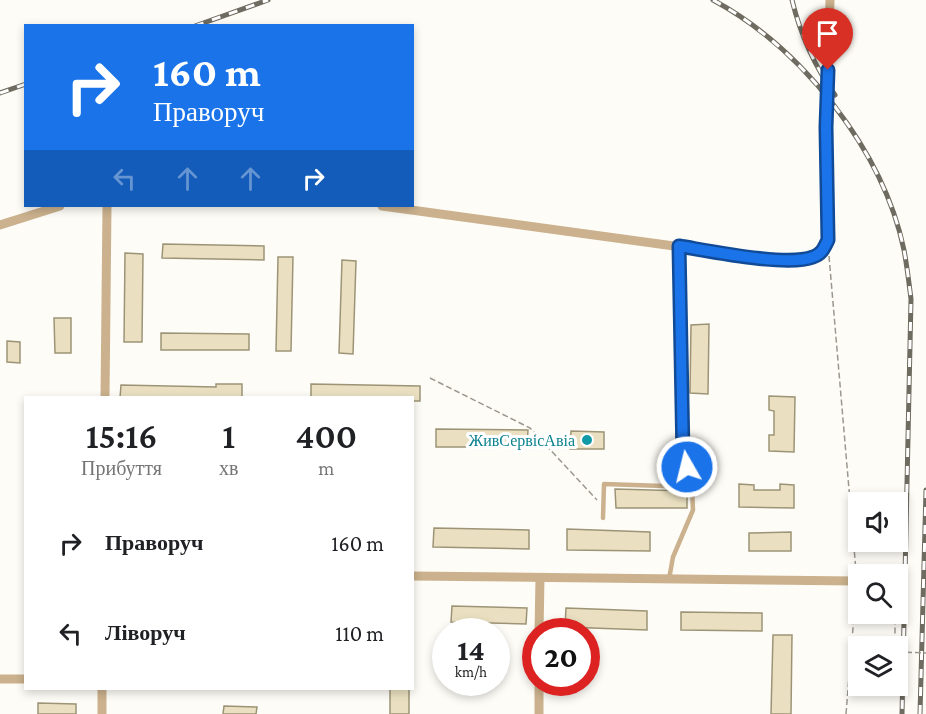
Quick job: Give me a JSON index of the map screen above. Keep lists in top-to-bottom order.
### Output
{
  "places": ["ЖивСервісАвіа"],
  "page": {
    "turn": ["160 m", "Праворуч"],
    "eta": [
      "15:16",
      "Прибуття",
      "1",
      "хв",
      "400",
      "m"
    ],
    "list": [
      {
        "name": "Праворуч",
        "value": "160 m"
      },
      {
        "name": "Ліворуч",
        "value": "110 m"
      }
    ],
    "speed": "14 km/h",
    "limit": "20"
  }
}
